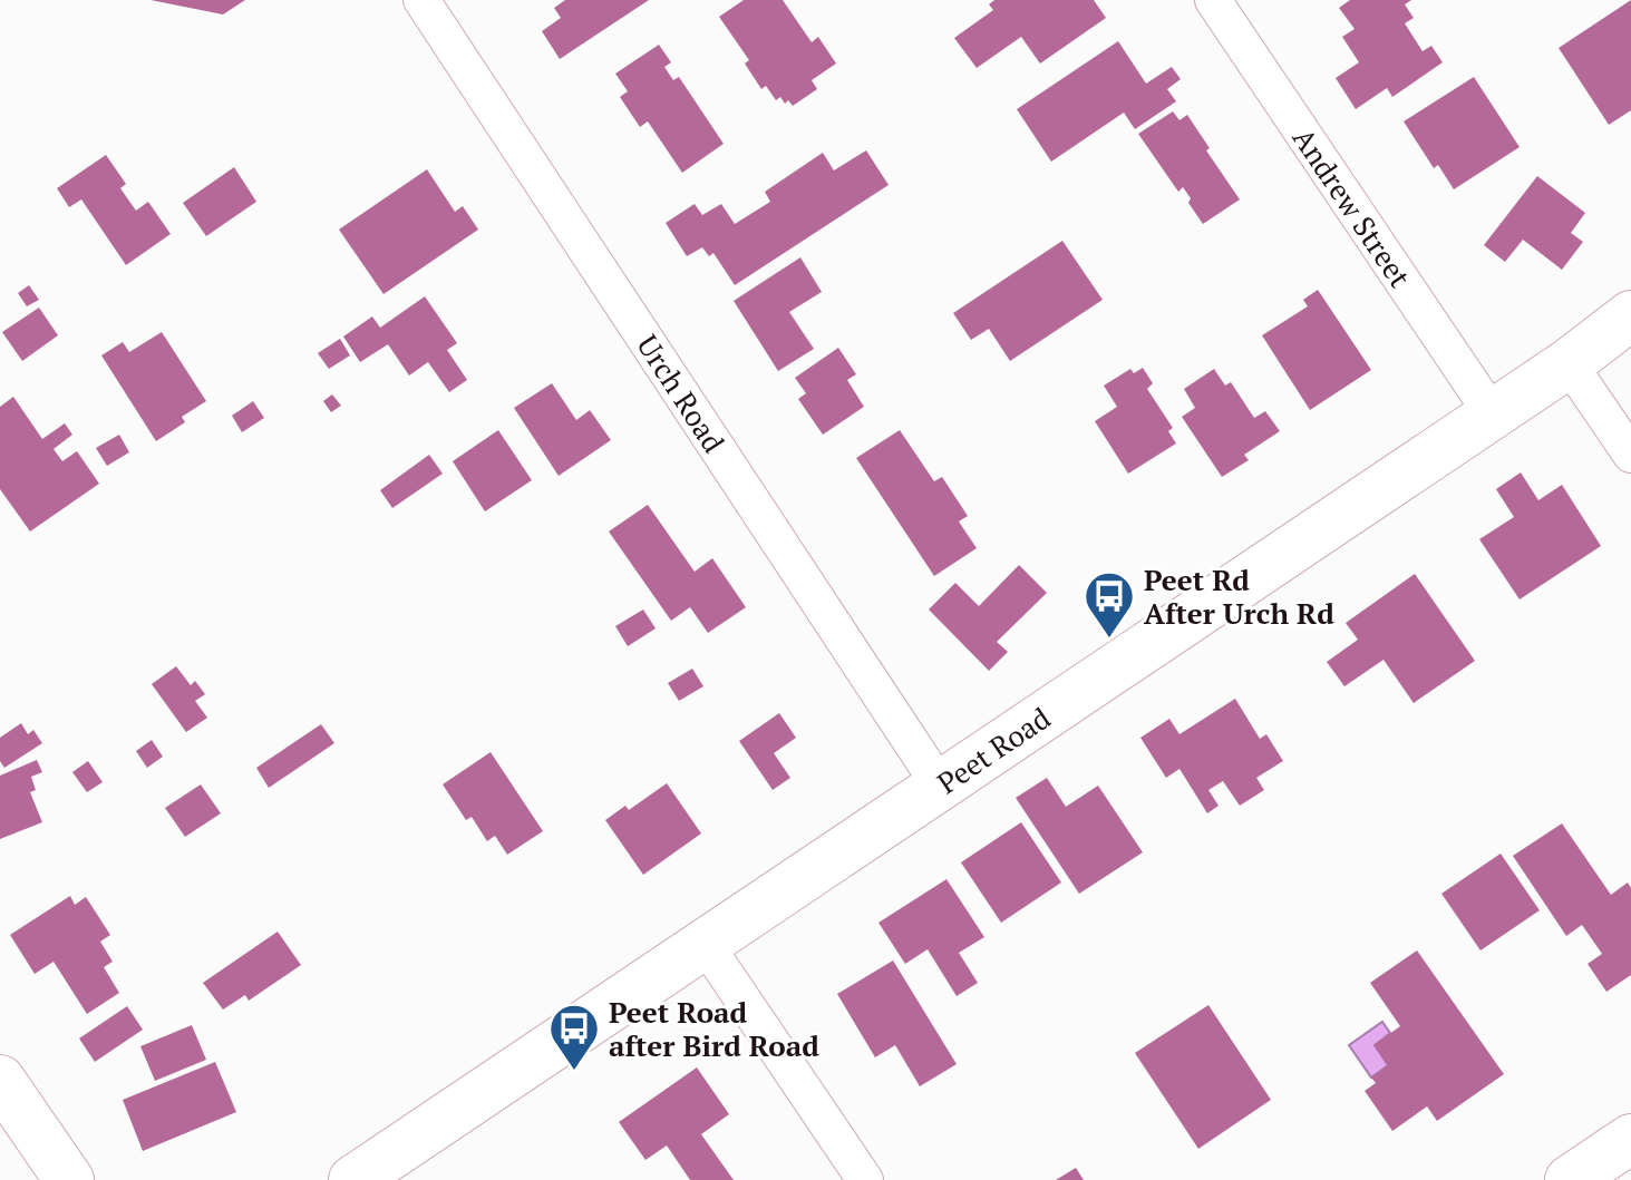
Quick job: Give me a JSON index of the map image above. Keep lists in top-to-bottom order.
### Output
{
  "streets": {
    "street": ["Andrew Street", "Urch Road", "Peet Road"]
  },
  "crossings": [
    ["Andrew Street", "Peet Road"],
    ["Urch Road", "Peet Road"]
  ],
  "places": {
    "bus stop": ["Peet Rd After Urch Rd", "Peet Road after Bird Road"]
  }
}
